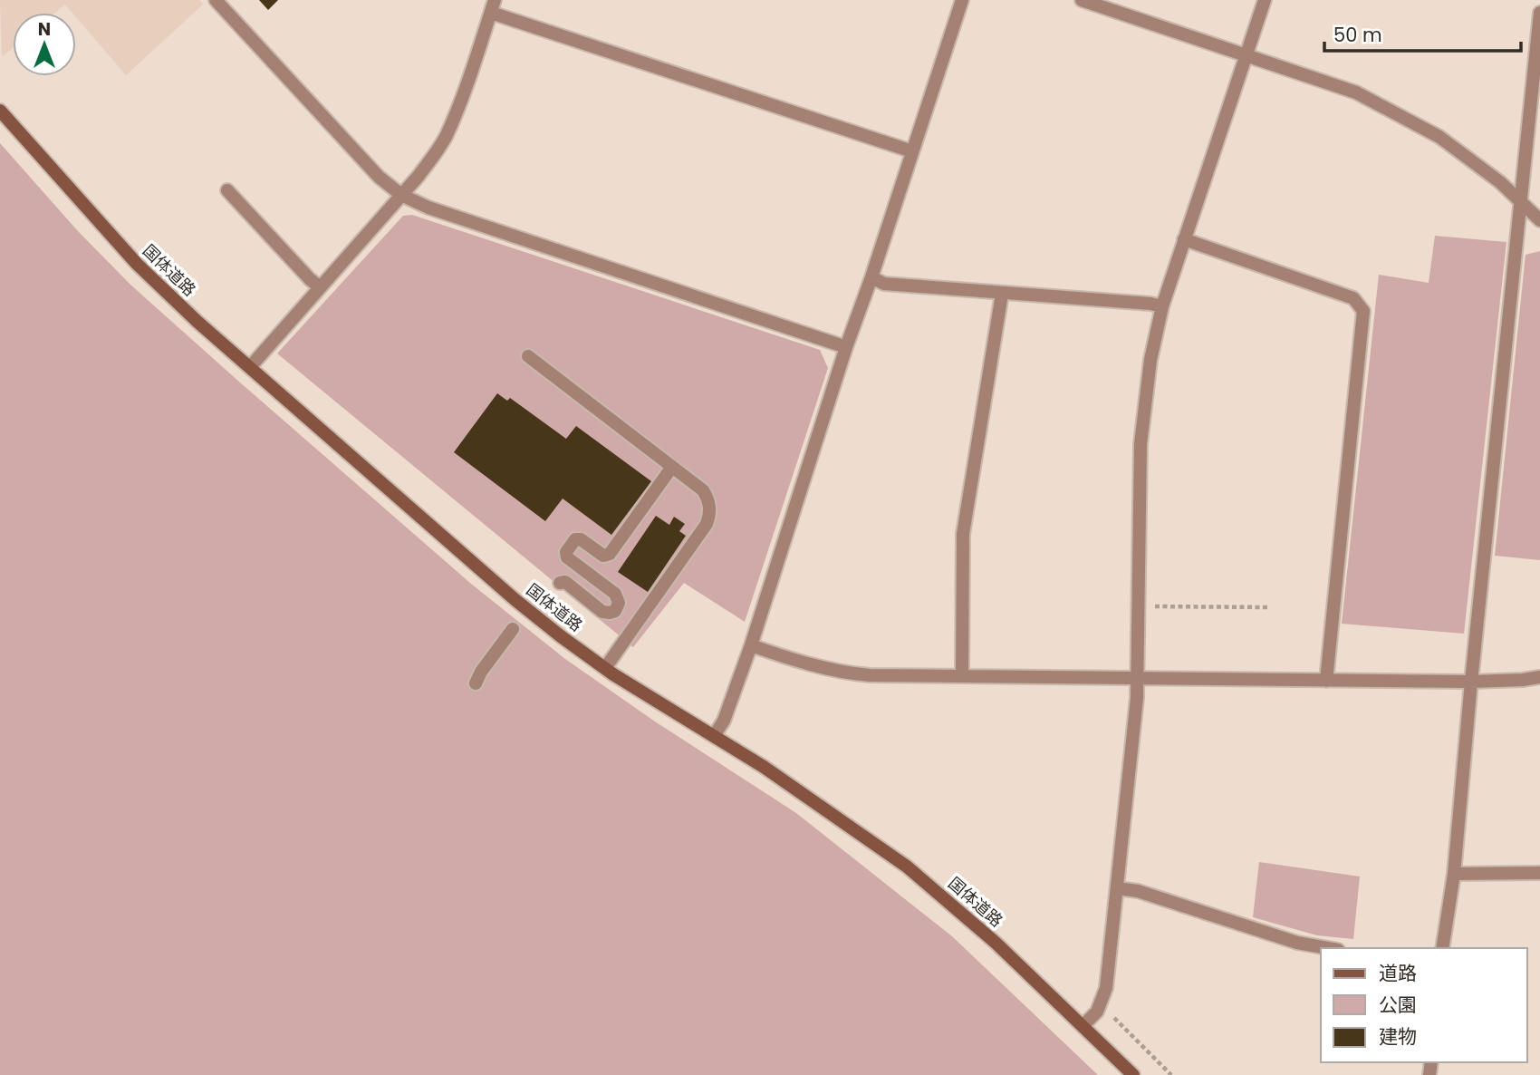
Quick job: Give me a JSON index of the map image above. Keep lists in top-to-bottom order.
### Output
{
  "streets": {
    "street": ["国体道路"]
  },
  "legend": ["道路", "公園", "建物"],
  "scale_bar": "50 m",
  "north": "top"
}
